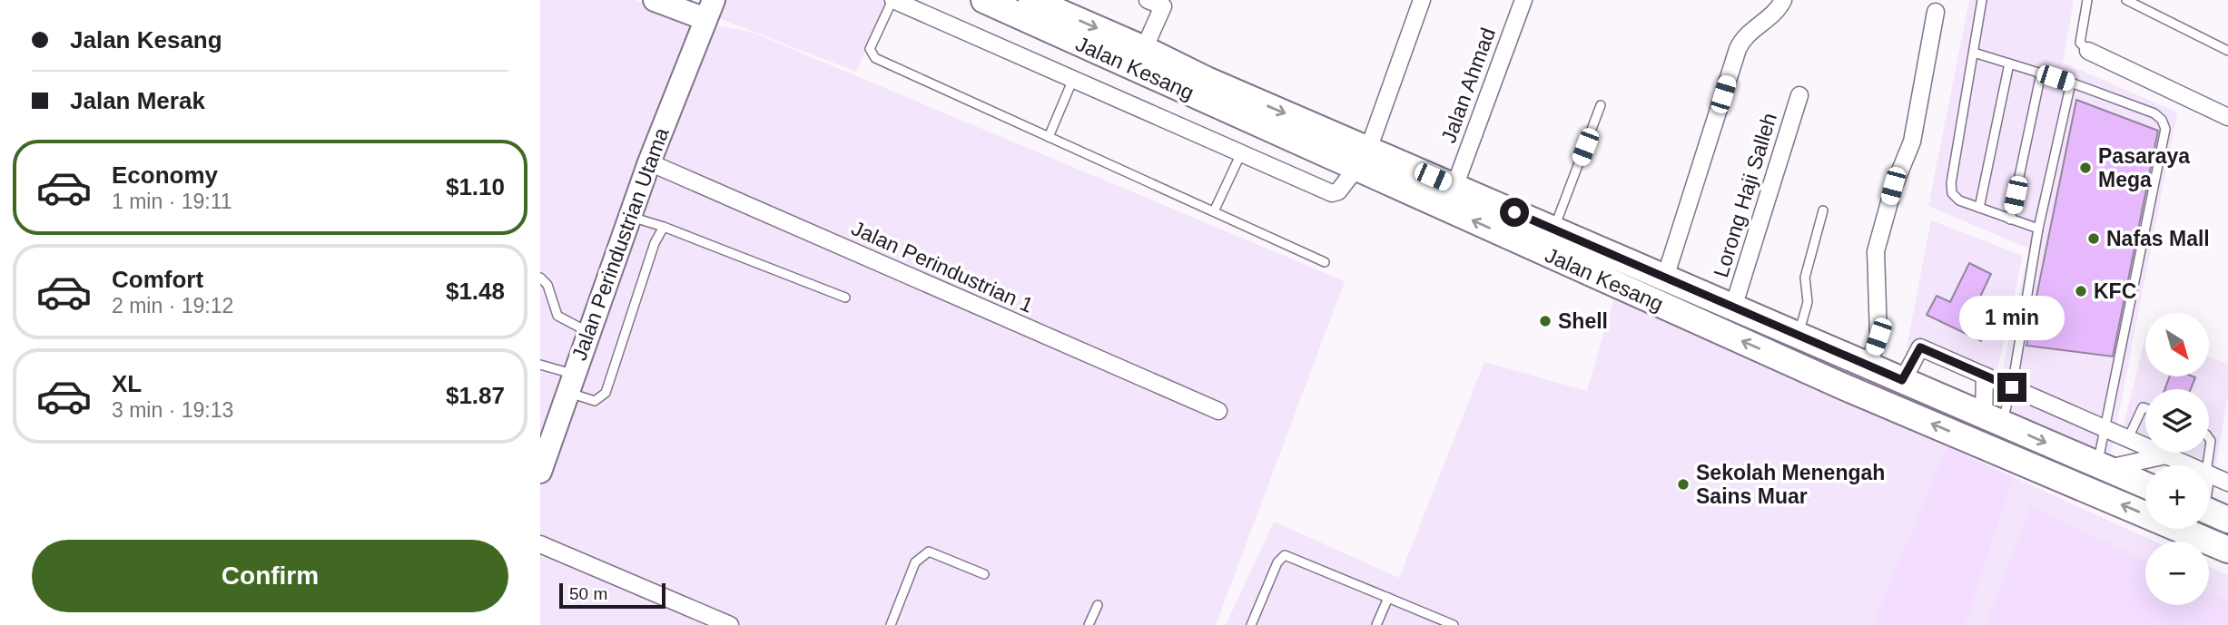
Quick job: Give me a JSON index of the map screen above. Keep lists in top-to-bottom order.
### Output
{
  "streets": {
    "main road": ["Jalan Kesang"],
    "street": [
      "Jalan Ahmad",
      "Lorong Haji Salleh",
      "Jalan Perindustrian Utama",
      "Jalan Perindustrian 1"
    ]
  },
  "crossings": [
    ["Jalan Kesang", "Jalan Ahmad"],
    ["Jalan Kesang", "Lorong Haji Salleh"],
    ["Jalan Perindustrian Utama", "Jalan Perindustrian 1"]
  ],
  "places": [
    "Pasaraya Mega",
    "Nafas Mall",
    "KFC",
    "Shell",
    "Sekolah Menengah Sains Muar"
  ],
  "scale_bar": "50 m",
  "north": "bottom right",
  "page": {
    "banner": ["Jalan Kesang", "Jalan Merak"],
    "list": [
      {
        "name": "Economy",
        "note": "1 min · 19:11",
        "value": "$1.10"
      },
      {
        "name": "Comfort",
        "note": "2 min · 19:12",
        "value": "$1.48"
      },
      {
        "name": "XL",
        "note": "3 min · 19:13",
        "value": "$1.87"
      }
    ],
    "bubble": "1 min",
    "map_buttons": ["+", "−"],
    "buttons": "Confirm",
    "scale": "50 m"
  }
}
